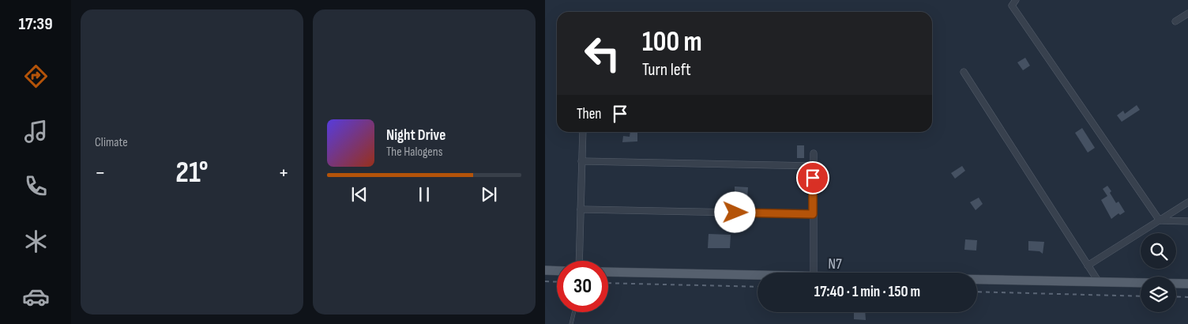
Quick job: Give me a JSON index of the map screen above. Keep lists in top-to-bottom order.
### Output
{
  "streets": {
    "main road": ["N7"]
  },
  "page": {
    "tabs": "17:39",
    "tile": "Climate",
    "turn": ["100 m", "Turn left"],
    "then": "Then",
    "song": ["Night Drive", "The Halogens"],
    "heat": ["−", "21°", "+"],
    "limit": "30",
    "trip": "17:40 · 1 min · 150 m"
  }
}
